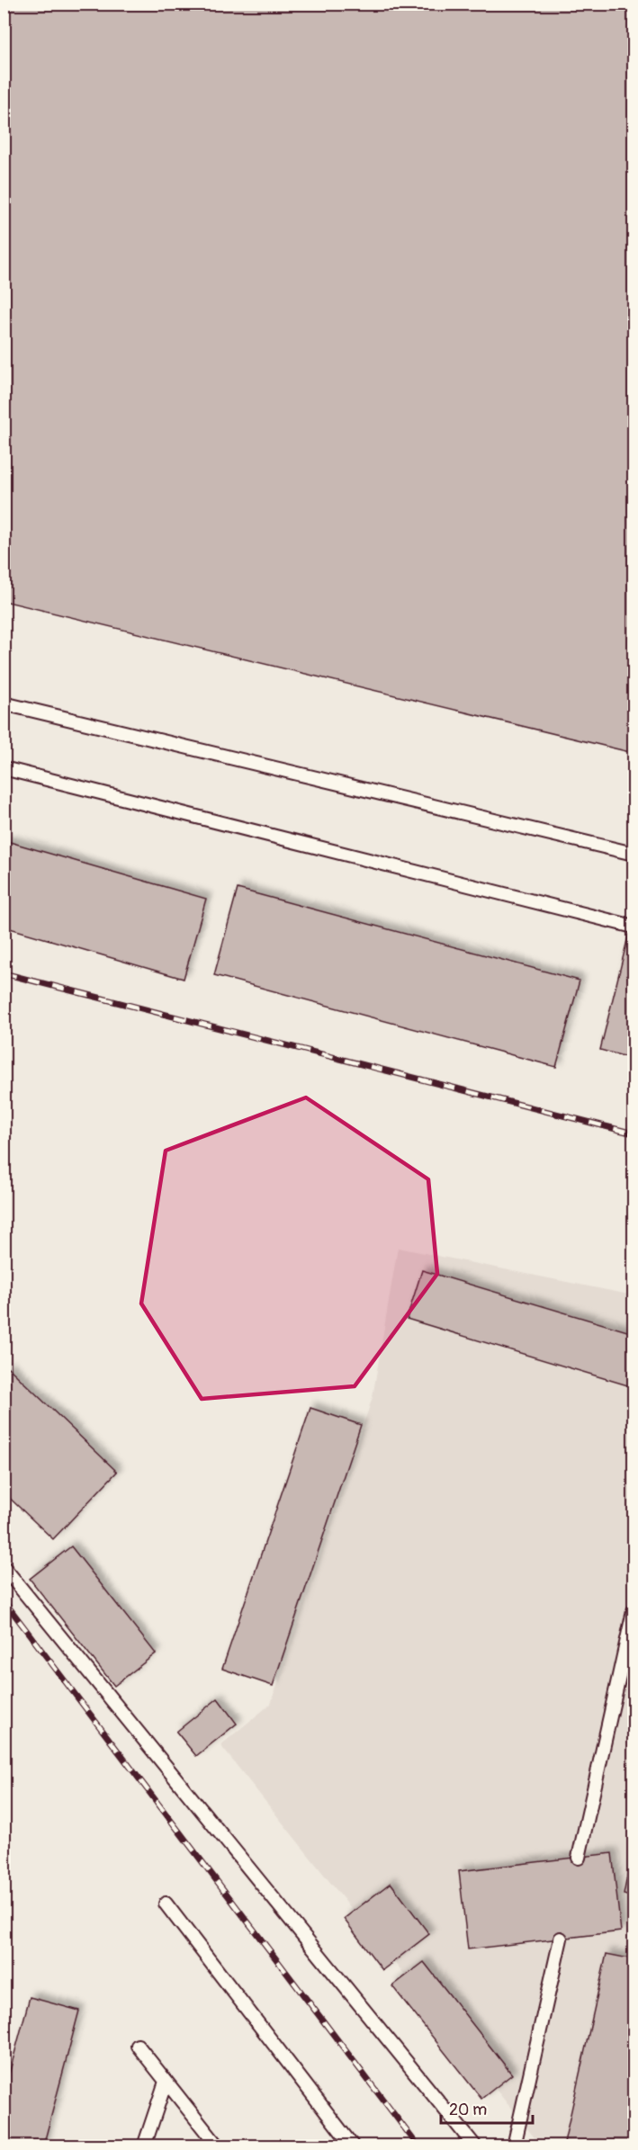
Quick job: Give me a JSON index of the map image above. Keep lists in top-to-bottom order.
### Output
{
  "scale_bar": "20 m"
}
